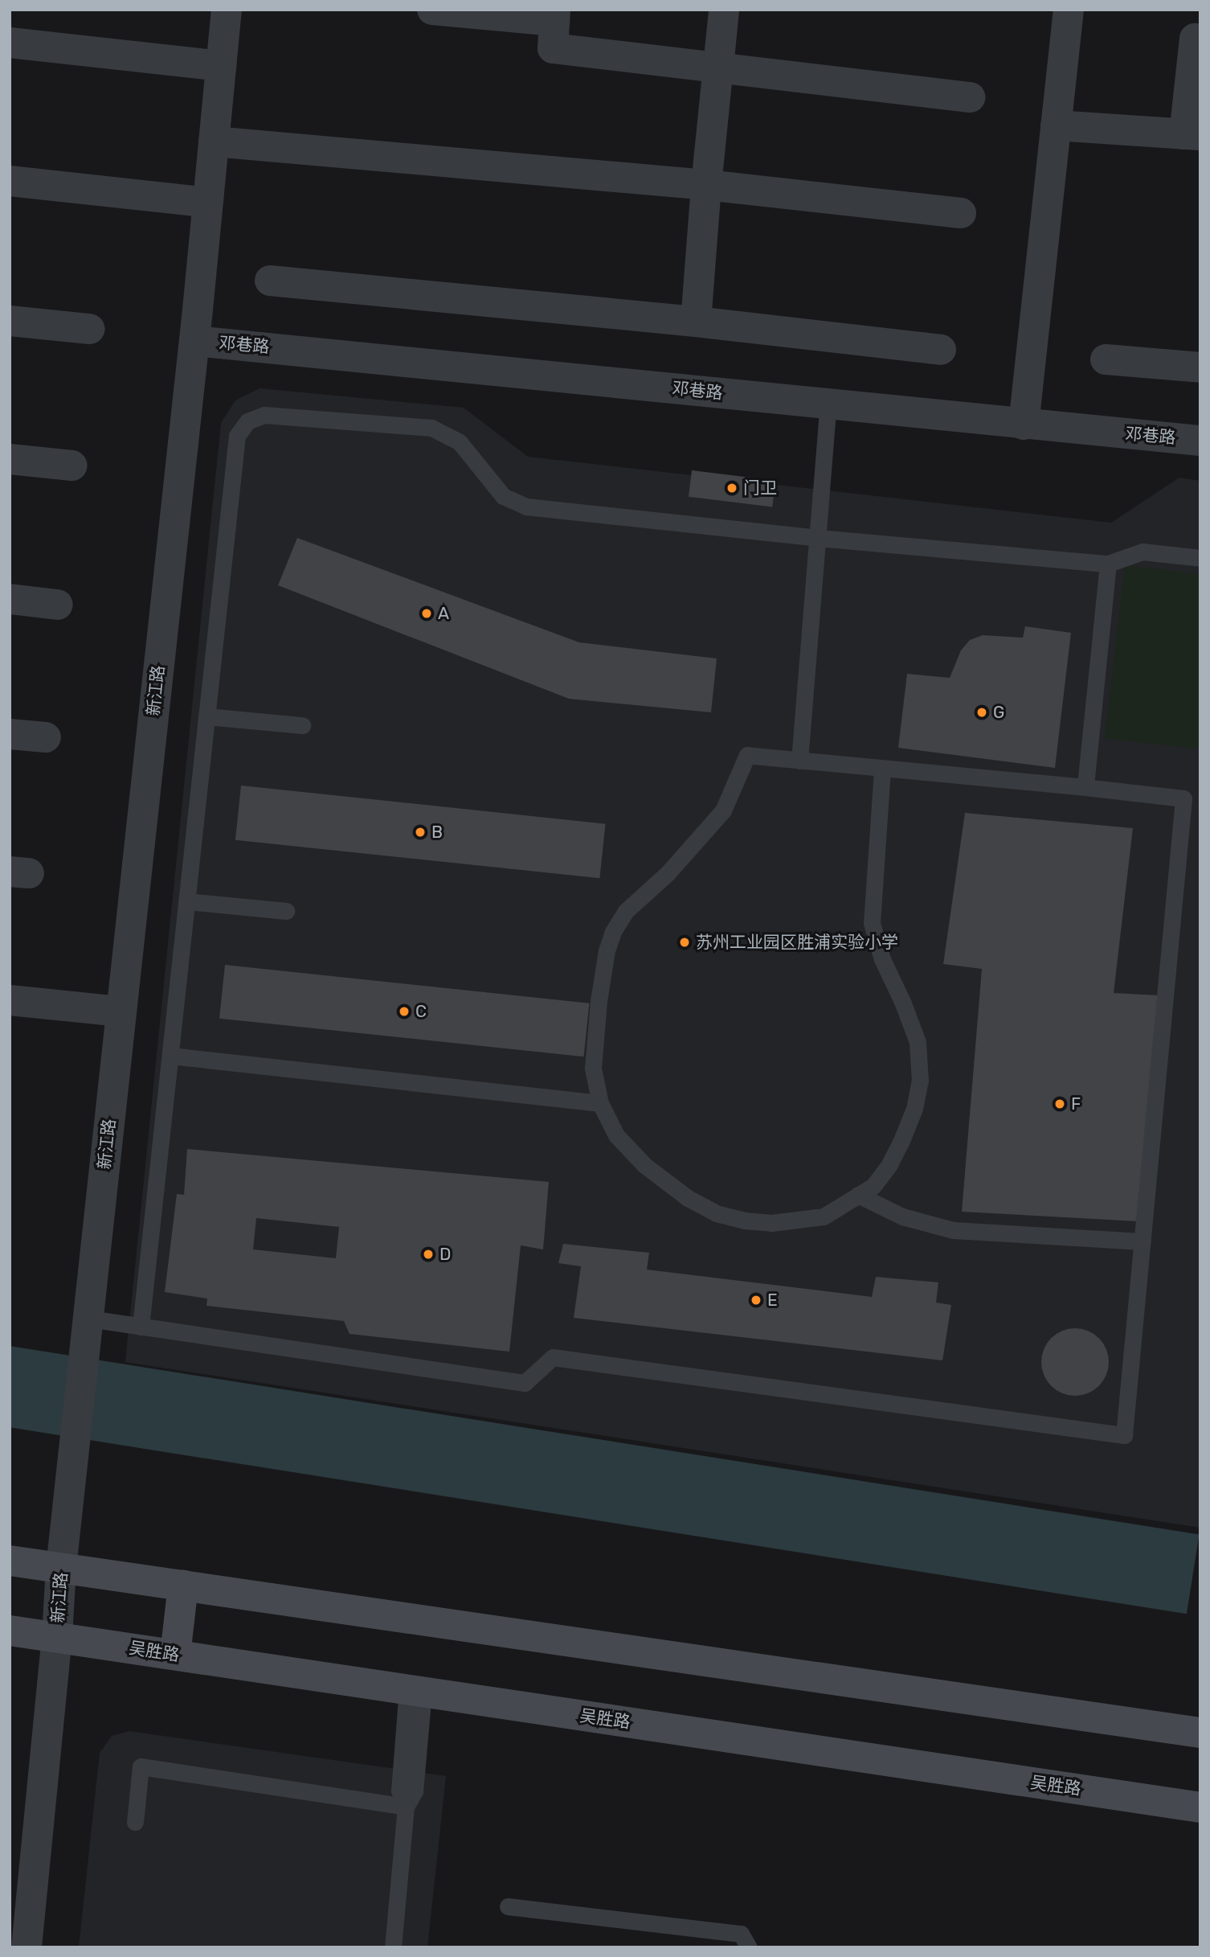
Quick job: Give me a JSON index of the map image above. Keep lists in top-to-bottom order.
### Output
{
  "streets": {
    "main road": ["吴胜路"],
    "street": ["邓巷路", "新江路"]
  },
  "crossings": [
    ["邓巷路", "新江路"],
    ["新江路", "吴胜路"]
  ],
  "places": [
    "门卫",
    "A",
    "G",
    "B",
    "苏州工业园区胜浦实验小学",
    "C",
    "F",
    "D",
    "E"
  ]
}
